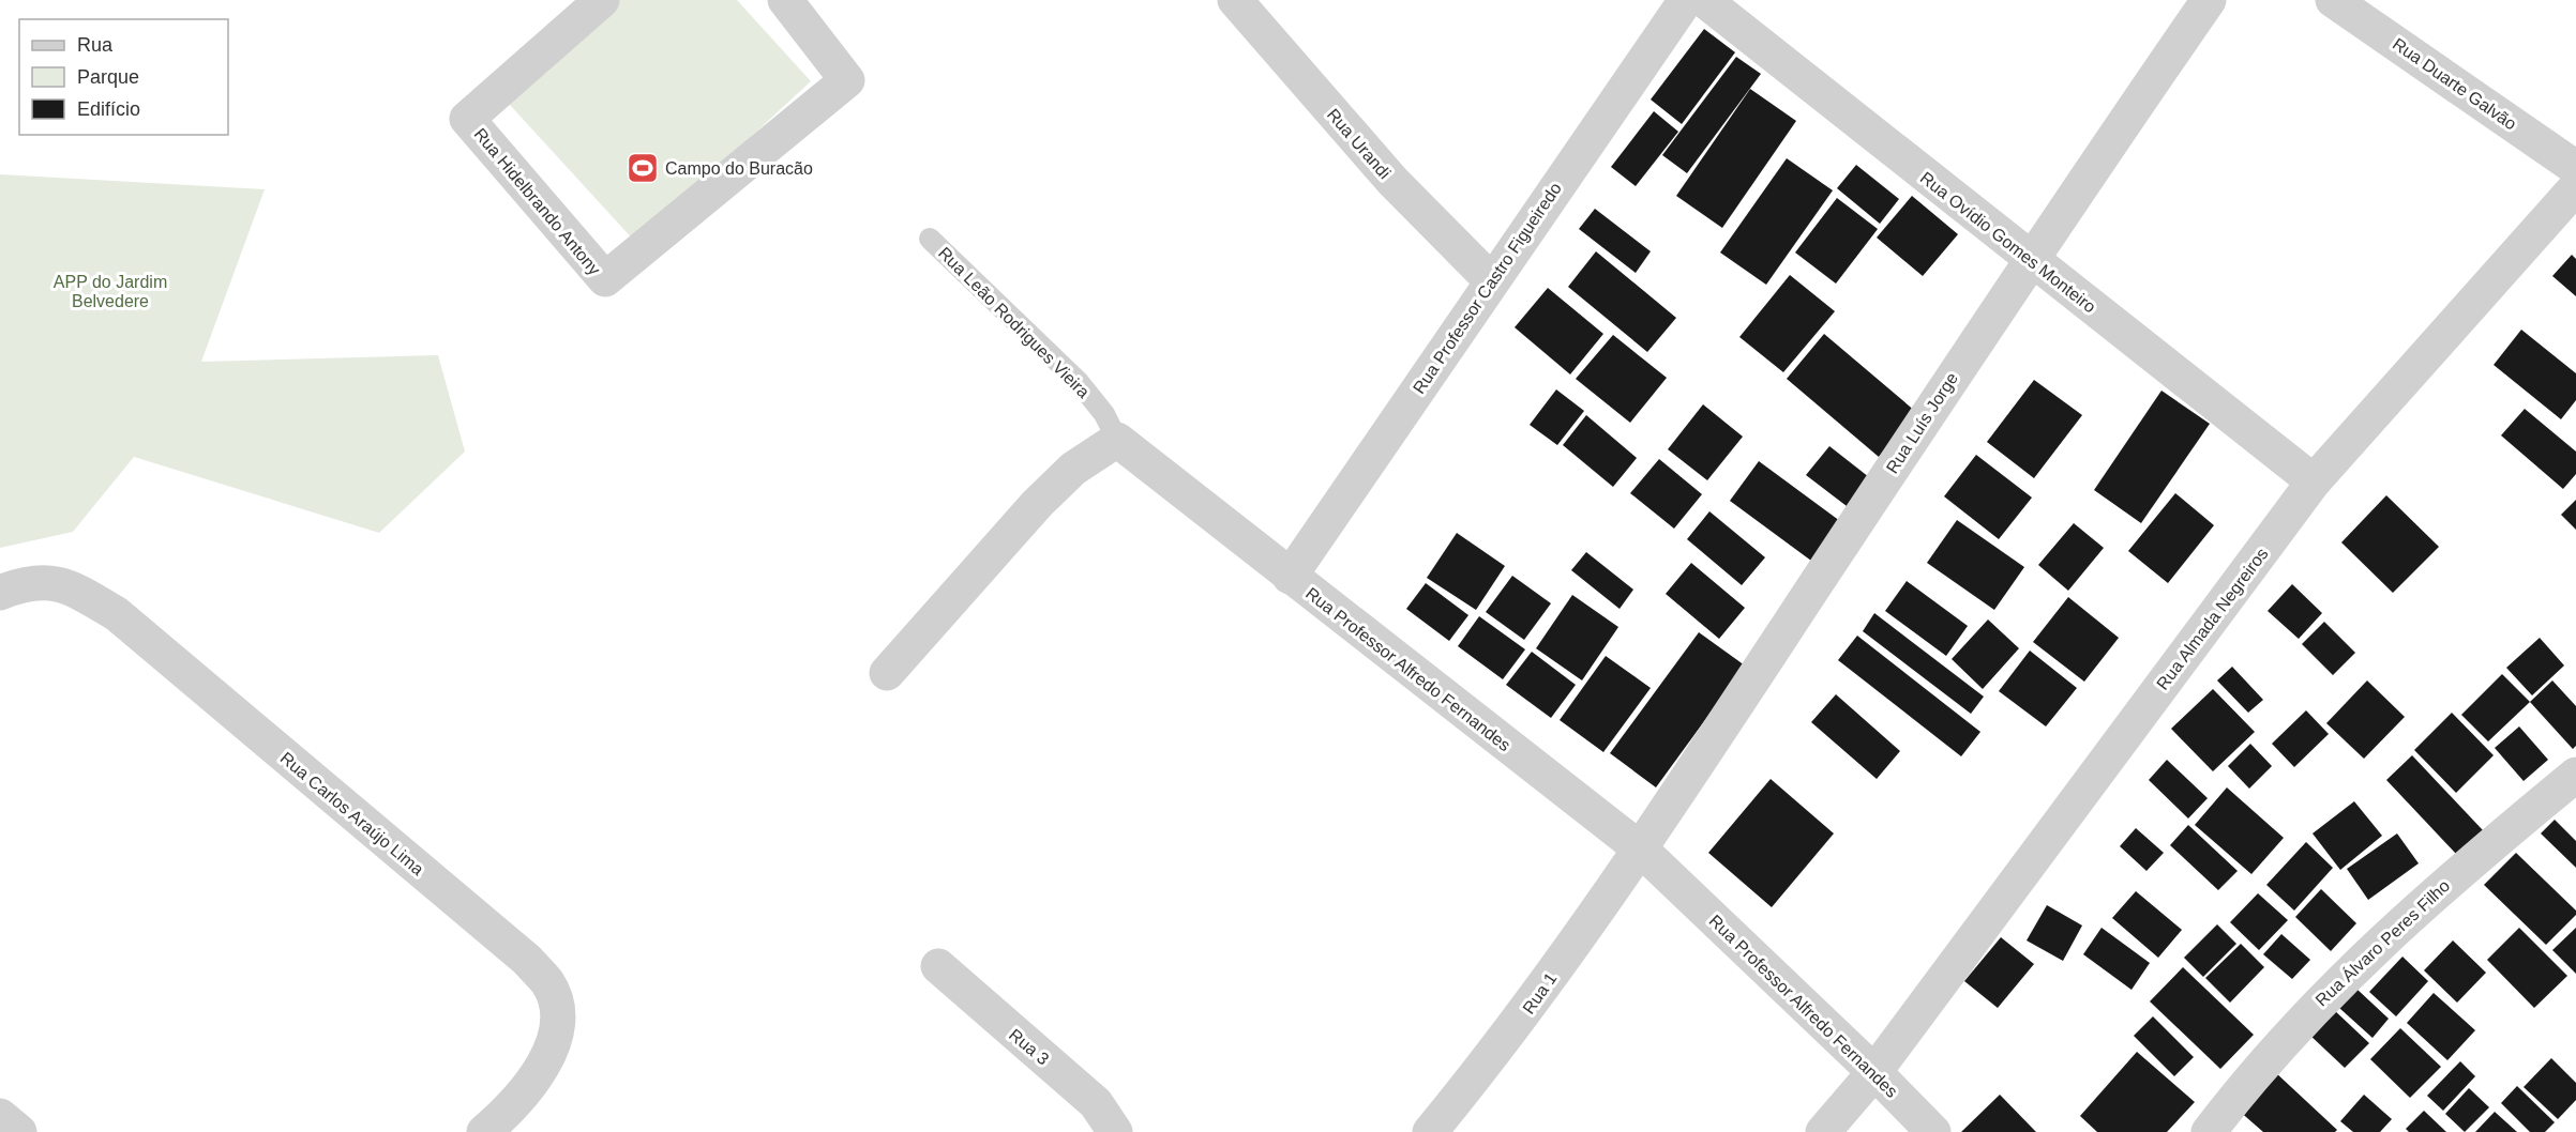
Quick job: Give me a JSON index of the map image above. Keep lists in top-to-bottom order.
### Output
{
  "streets": {
    "street": [
      "Rua Duarte Galvão",
      "Rua Urandi",
      "Rua Hidelbrando Antony",
      "Rua Ovídio Gomes Monteiro",
      "Rua Professor Castro Figueiredo",
      "Rua Luís Jorge",
      "Rua Almada Negreiros",
      "Rua Professor Alfredo Fernandes",
      "Rua Carlos Araújo Lima",
      "Rua Álvaro Peres Filho",
      "Rua 1",
      "Rua 3"
    ],
    "lane": ["Rua Leão Rodrigues Vieira"]
  },
  "crossings": [
    ["Rua Urandi", "Rua Professor Castro Figueiredo"],
    ["Rua Ovídio Gomes Monteiro", "Rua Luís Jorge"],
    ["Rua Ovídio Gomes Monteiro", "Rua Almada Negreiros"],
    ["Rua Professor Castro Figueiredo", "Rua Professor Alfredo Fernandes"],
    ["Rua Leão Rodrigues Vieira", "Rua Professor Alfredo Fernandes"],
    ["Rua Luís Jorge", "Rua Professor Alfredo Fernandes"],
    ["Rua Luís Jorge", "Rua 1"],
    ["Rua Almada Negreiros", "Rua Professor Alfredo Fernandes"],
    ["Rua Professor Alfredo Fernandes", "Rua 1"]
  ],
  "parks": ["APP do Jardim Belvedere"],
  "places": {
    "sports": ["Campo do Buracão"]
  },
  "legend": ["Rua", "Parque", "Edifício"]
}
